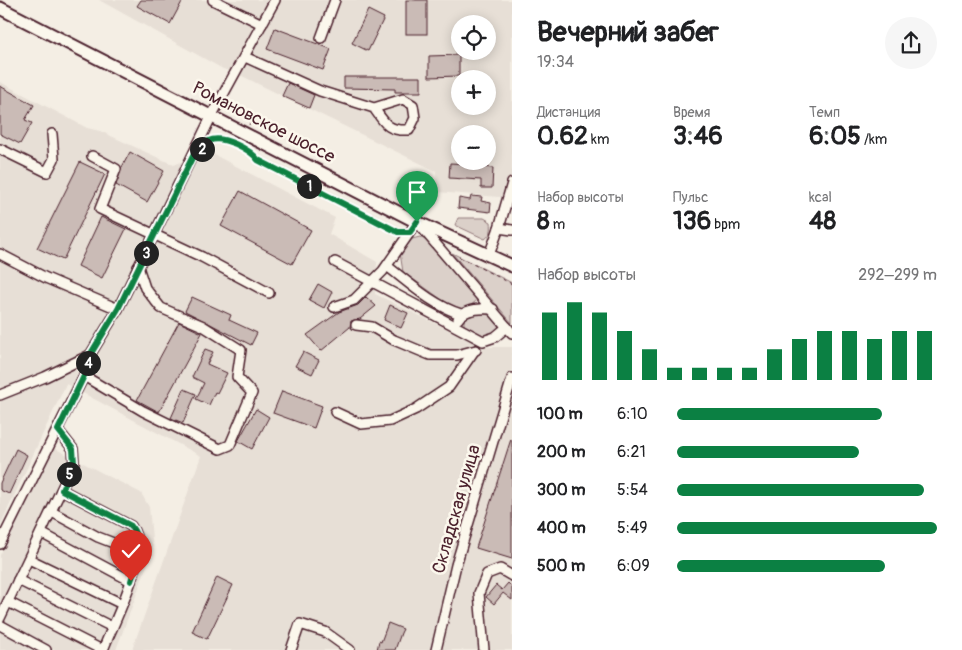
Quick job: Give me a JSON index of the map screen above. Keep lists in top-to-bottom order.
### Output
{
  "streets": {
    "main road": ["Романовское шоссе"],
    "street": ["Складская улица"]
  },
  "page": {
    "heading": ["Вечерний забег", "19:34"],
    "map_buttons": ["+", "−"],
    "stats": [
      ["Дистанция", "0.62 km"],
      ["Время", "3:46"],
      ["Темп", "6:05 /km"],
      ["Набор высоты", "8 m"],
      ["Пульс", "136 bpm"],
      ["kcal", "48"]
    ],
    "pins": [
      "2",
      "1",
      "3",
      "4",
      "5"
    ],
    "chart": ["Набор высоты", "292–299 m"],
    "list": [
      {
        "name": "100 m",
        "note": "6:10"
      },
      {
        "name": "200 m",
        "note": "6:21"
      },
      {
        "name": "300 m",
        "note": "5:54"
      },
      {
        "name": "400 m",
        "note": "5:49"
      },
      {
        "name": "500 m",
        "note": "6:09"
      }
    ]
  }
}
